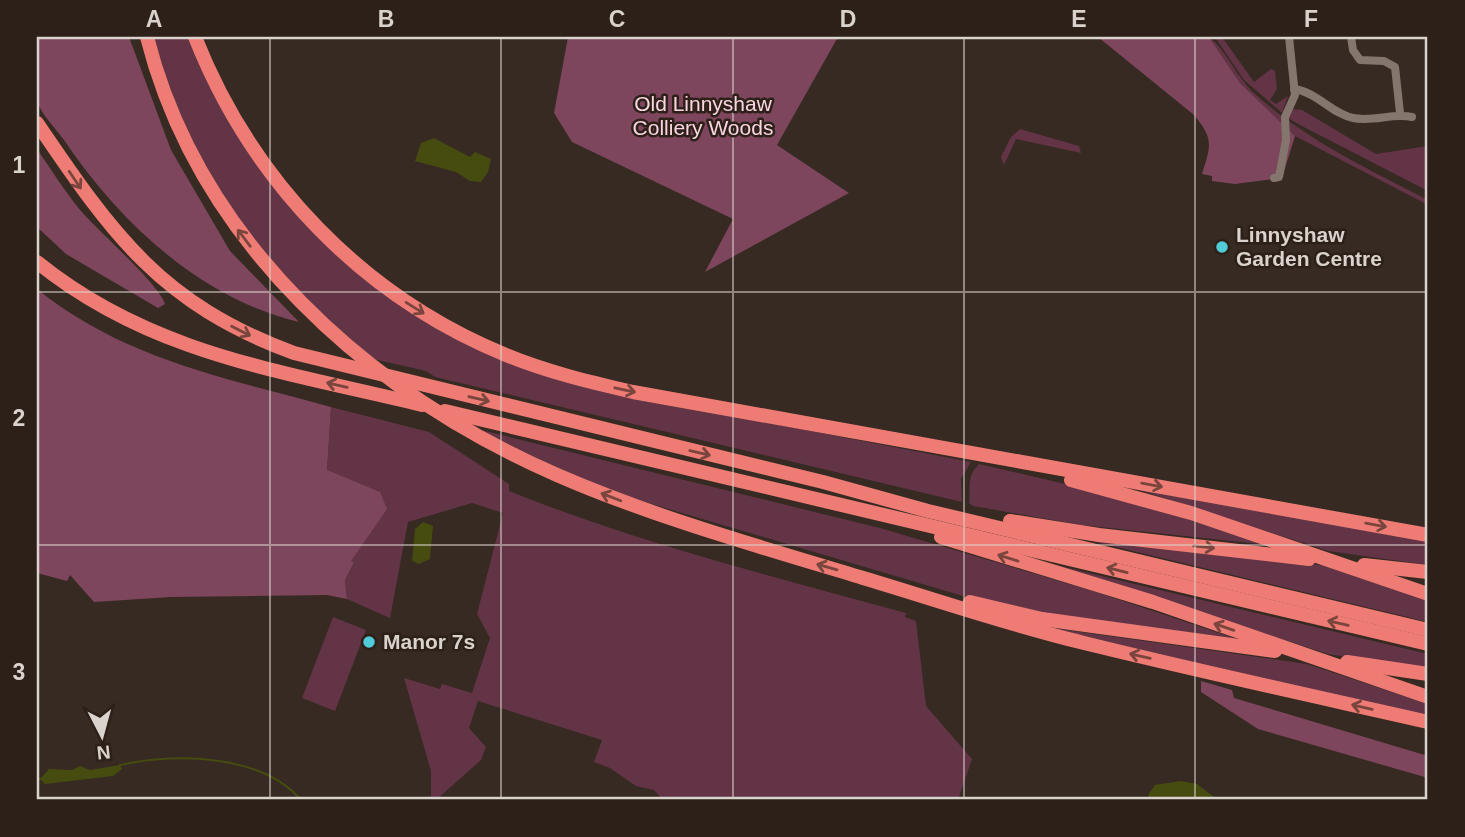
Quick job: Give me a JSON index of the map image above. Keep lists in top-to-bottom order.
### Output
{
  "parks": ["Old Linnyshaw Colliery Woods"],
  "places": ["Linnyshaw Garden Centre", "Manor 7s"],
  "north": "bottom",
  "grid": {
    "columns": [
      "A",
      "B",
      "C",
      "D",
      "E",
      "F"
    ],
    "rows": ["1", "2", "3"]
  }
}
